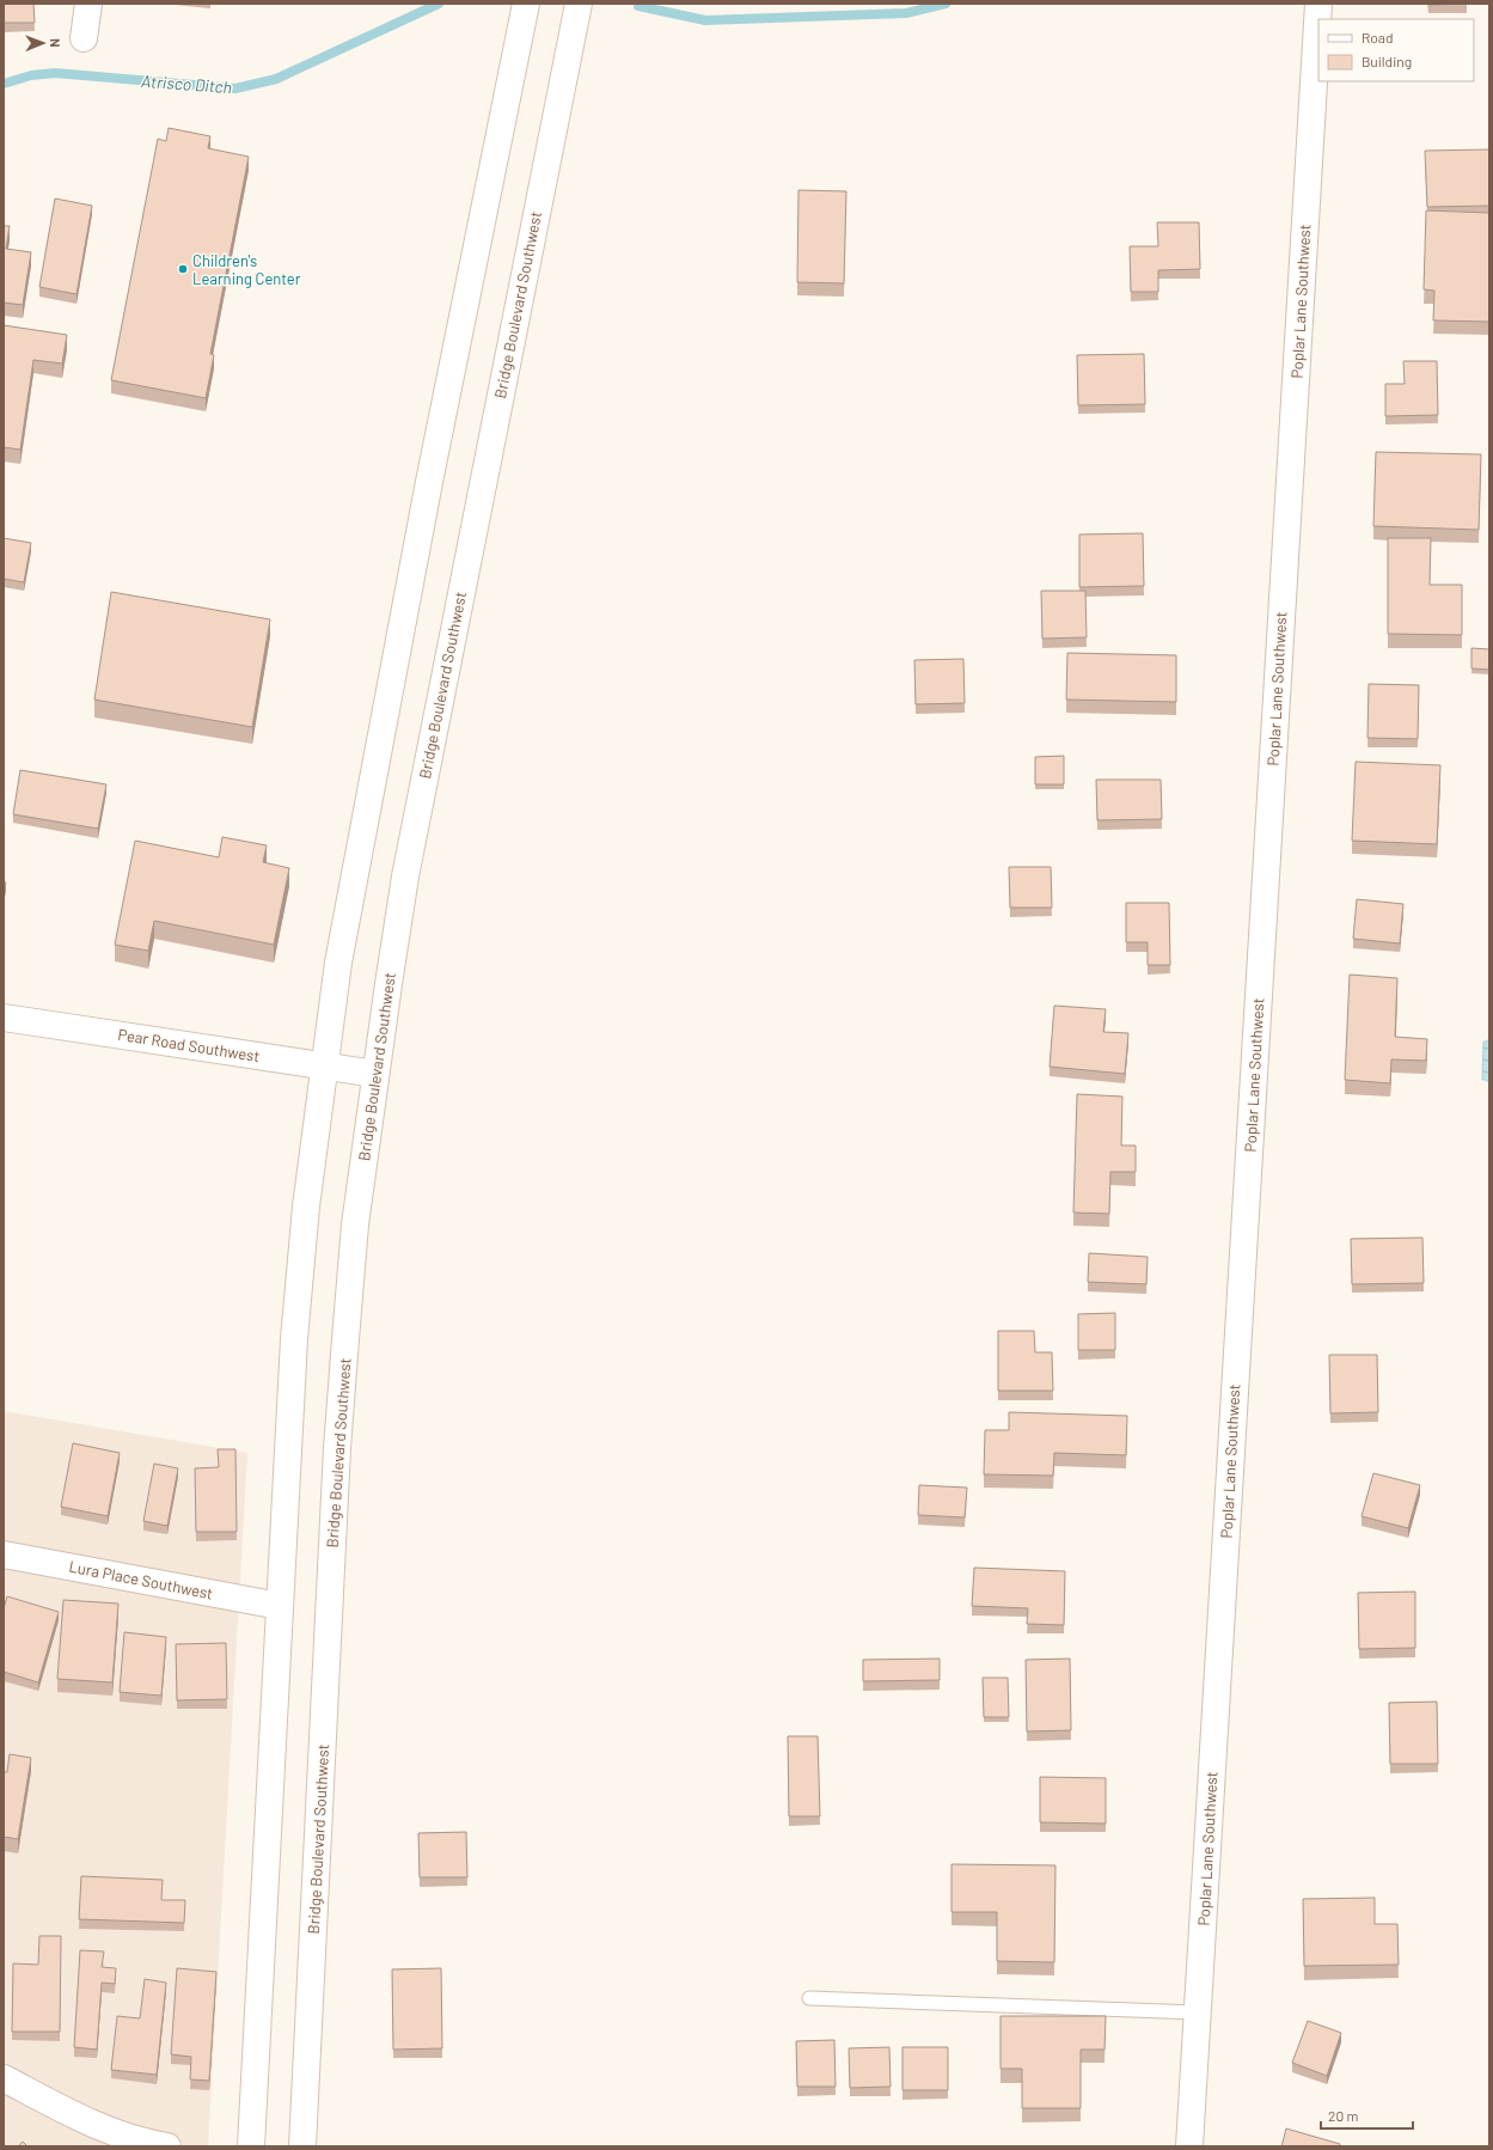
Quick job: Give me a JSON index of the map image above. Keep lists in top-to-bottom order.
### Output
{
  "streets": {
    "main road": [
      "Poplar Lane Southwest",
      "Bridge Boulevard Southwest",
      "Pear Road Southwest",
      "Lura Place Southwest"
    ]
  },
  "crossings": [
    ["Bridge Boulevard Southwest", "Pear Road Southwest"]
  ],
  "water": ["Atrisco Ditch"],
  "places": ["Children's Learning Center"],
  "legend": ["Road", "Building"],
  "scale_bar": "20 m",
  "north": "right"
}
